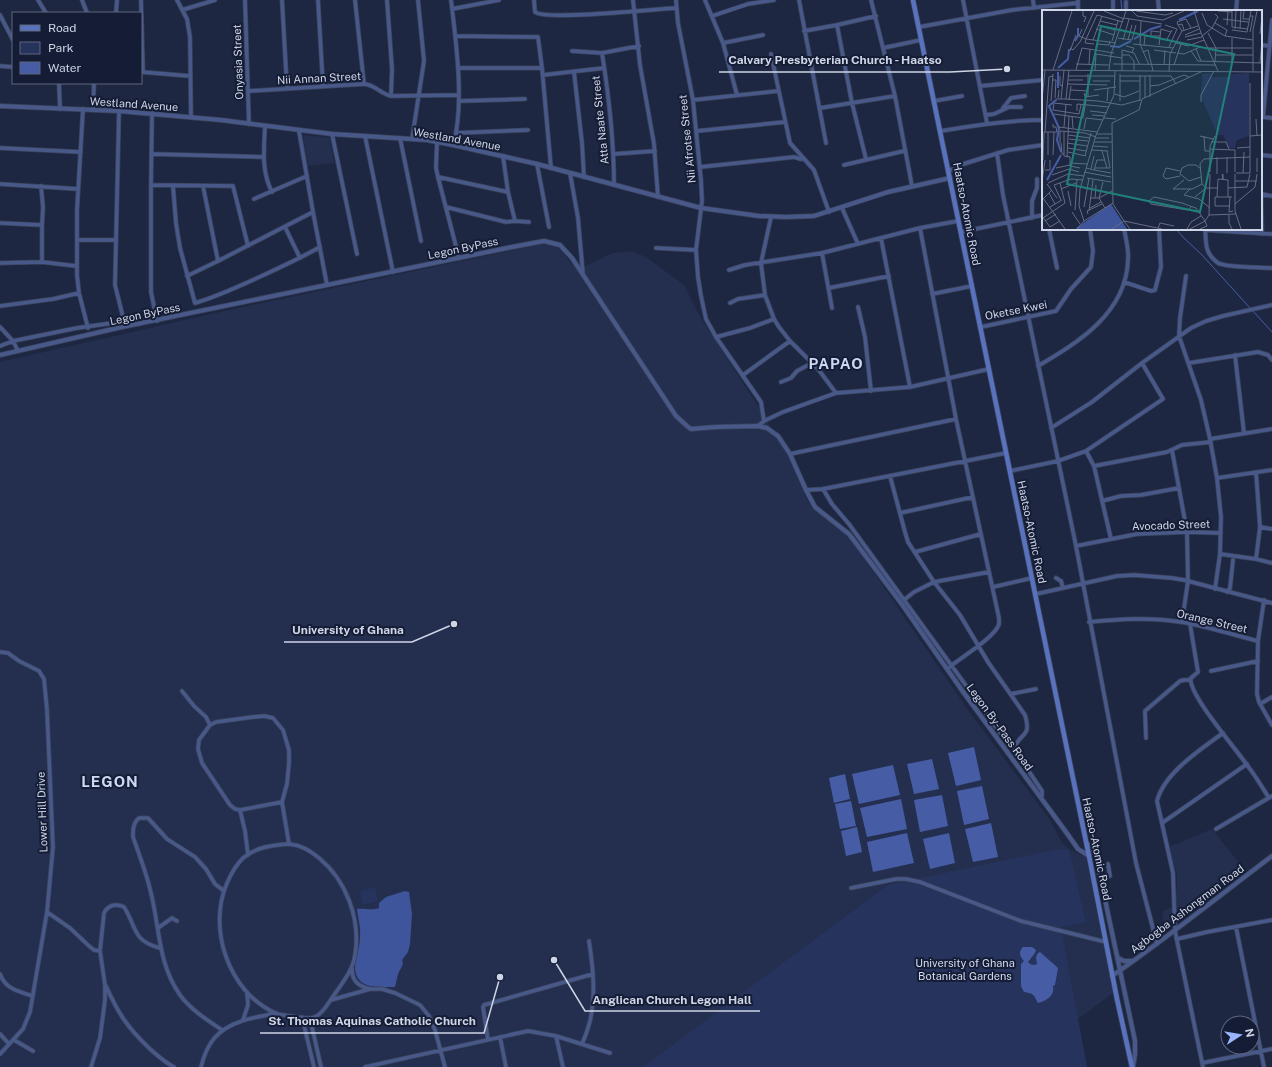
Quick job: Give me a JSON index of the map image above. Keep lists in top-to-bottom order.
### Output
{
  "streets": {
    "main road": ["Haatso-Atomic Road"],
    "street": [
      "Onyasia Street",
      "Nii Annan Street",
      "Westland Avenue",
      "Atta Naate Street",
      "Nii Afrotse Street",
      "Legon ByPass",
      "Oketse Kwei",
      "Avocado Street",
      "Orange Street",
      "Legon By-Pass Road",
      "Lower Hill Drive",
      "Agbogba Ashongman Road"
    ]
  },
  "crossings": [
    ["Onyasia Street", "Nii Annan Street"],
    ["Onyasia Street", "Westland Avenue"],
    ["Westland Avenue", "Atta Naate Street"],
    ["Westland Avenue", "Nii Afrotse Street"],
    ["Westland Avenue", "Haatso-Atomic Road"],
    ["Haatso-Atomic Road", "Oketse Kwei"],
    ["Haatso-Atomic Road", "Legon By-Pass Road"],
    ["Haatso-Atomic Road", "Agbogba Ashongman Road"],
    ["Legon ByPass", "Legon By-Pass Road"]
  ],
  "districts": ["PAPAO", "LEGON"],
  "parks": ["University of Ghana Botanical Gardens"],
  "places": [
    "Calvary Presbyterian Church - Haatso",
    "University of Ghana",
    "Anglican Church Legon Hall",
    "St. Thomas Aquinas Catholic Church"
  ],
  "legend": ["Road", "Park", "Water"],
  "north": "right"
}
